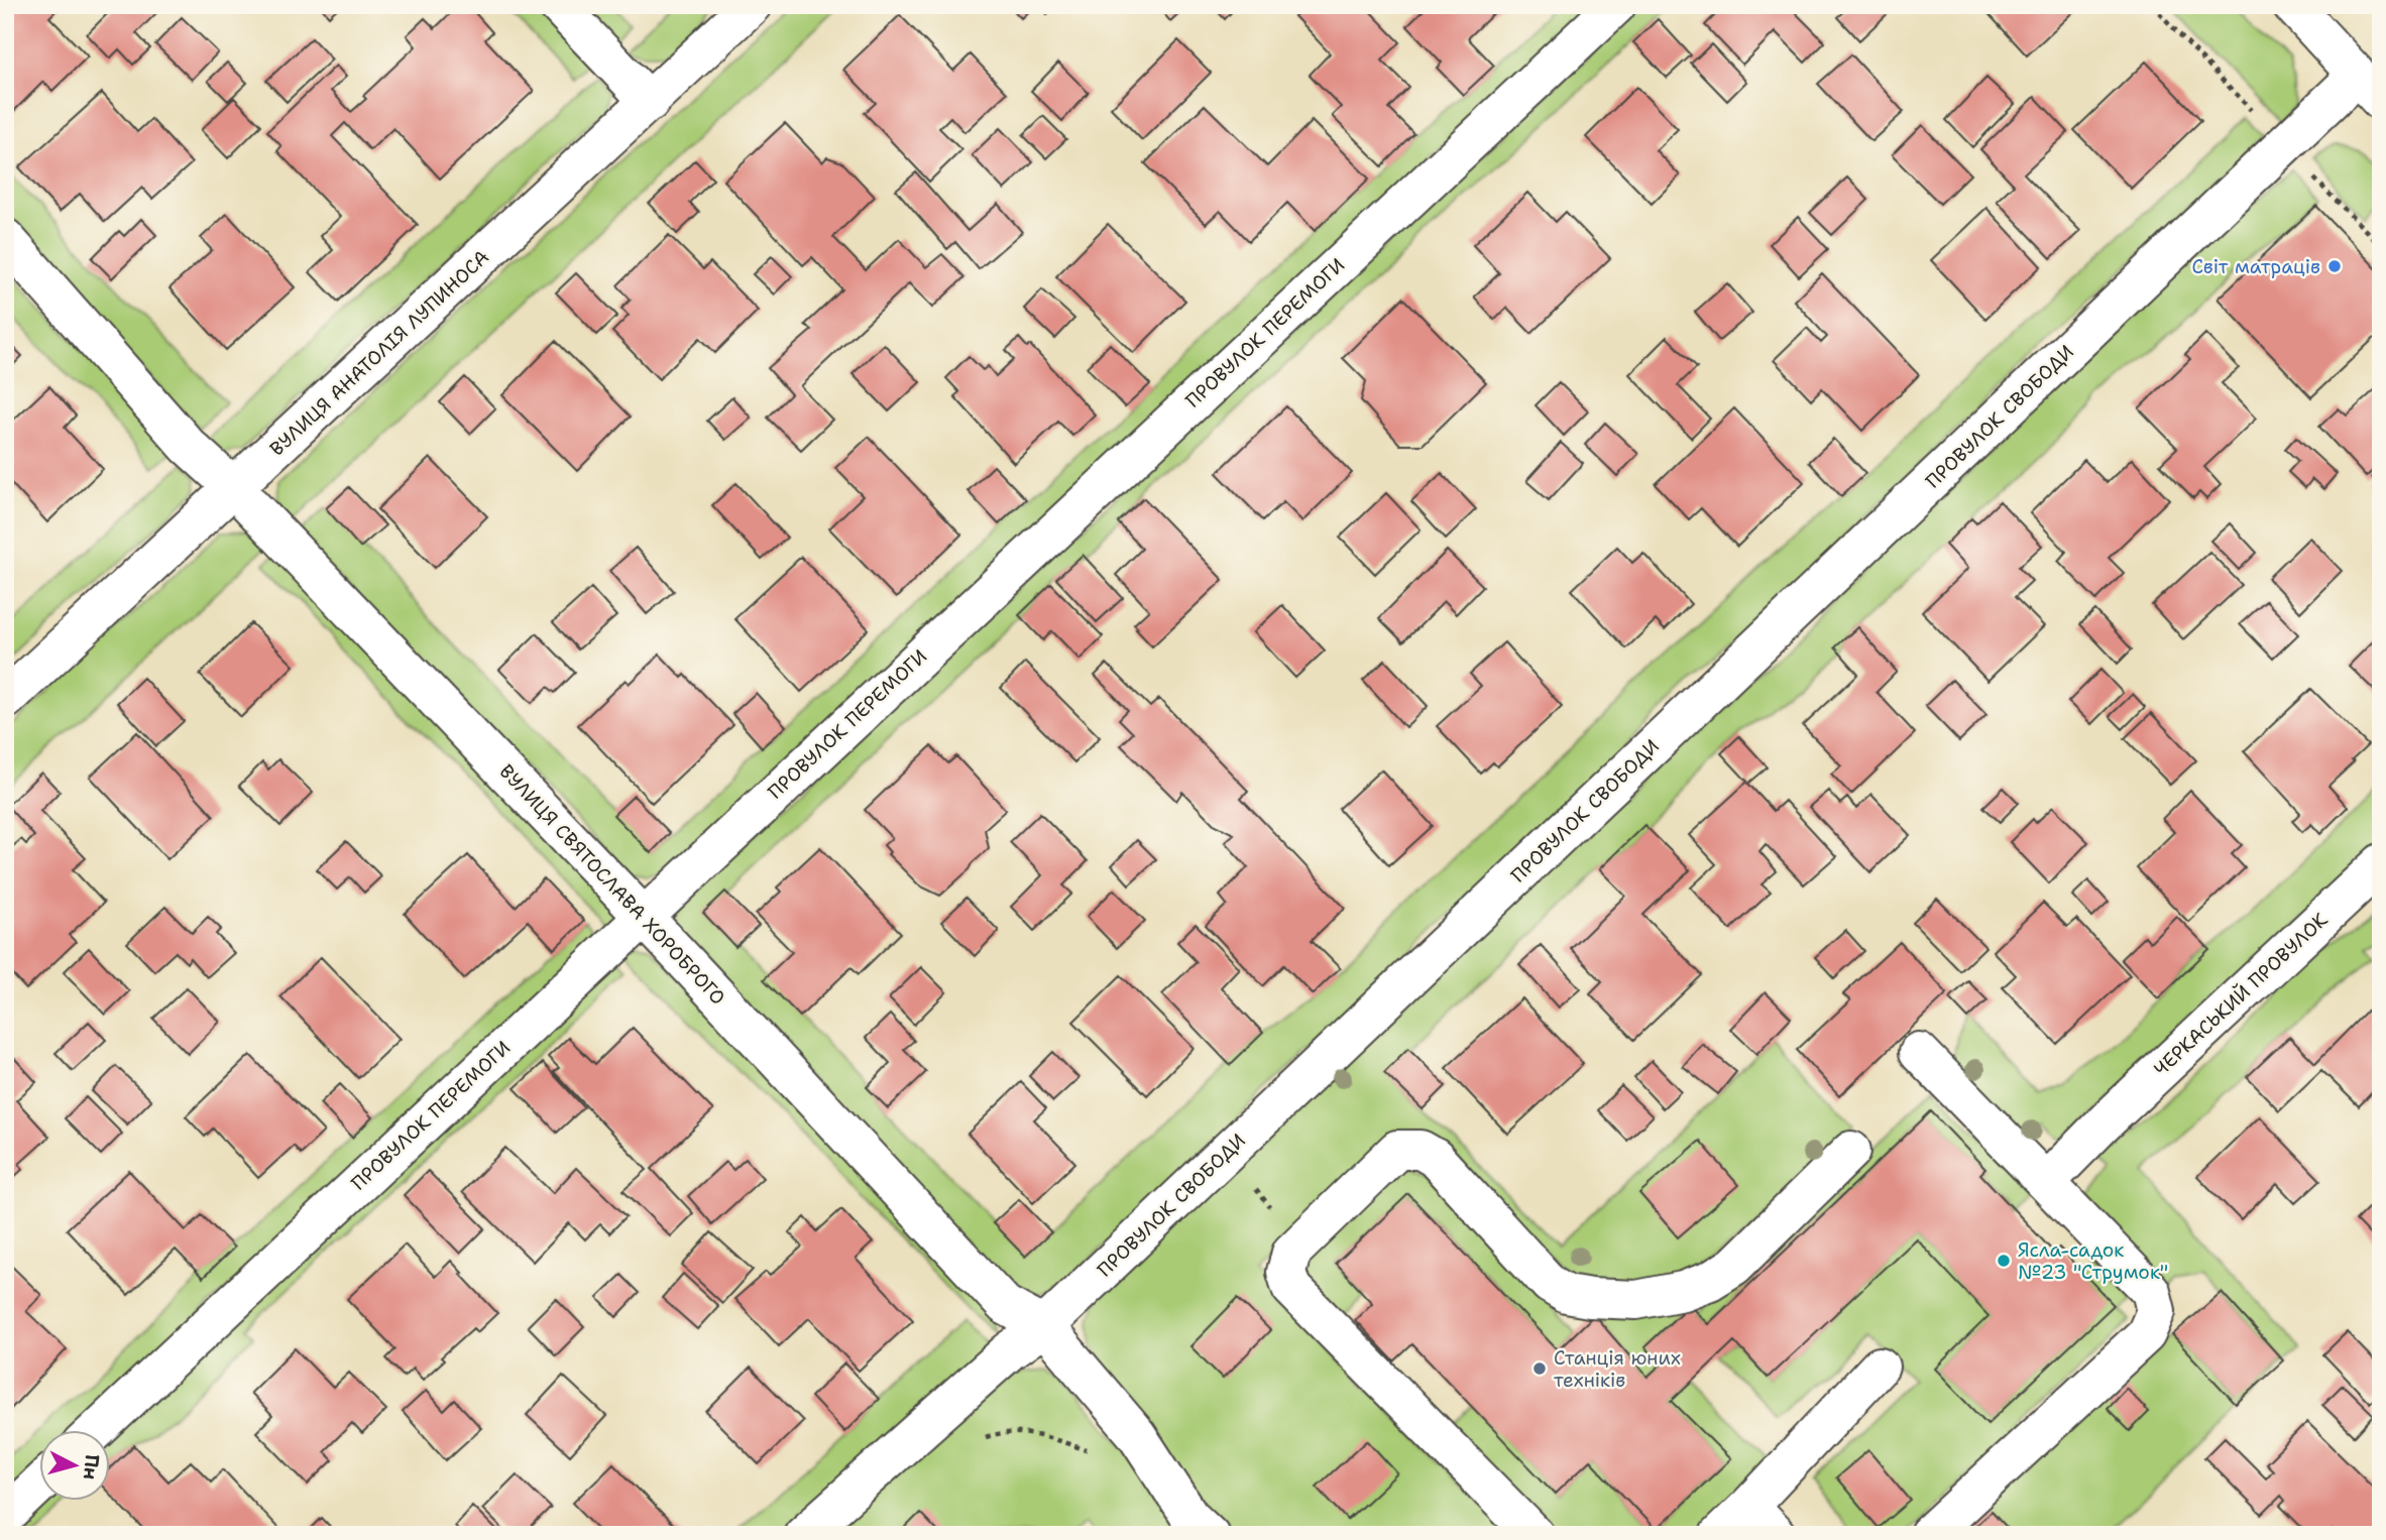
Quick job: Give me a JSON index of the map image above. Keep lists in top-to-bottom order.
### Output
{
  "streets": {
    "street": [
      "ПРОВУЛОК ПЕРЕМОГИ",
      "ВУЛИЦЯ АНАТОЛІЯ ЛУПИНОСА",
      "ПРОВУЛОК СВОБОДИ",
      "ВУЛИЦЯ СВЯТОСЛАВА ХОРОБРОГО",
      "ЧЕРКАСЬКИЙ ПРОВУЛОК"
    ]
  },
  "crossings": [
    ["ПРОВУЛОК ПЕРЕМОГИ", "ВУЛИЦЯ СВЯТОСЛАВА ХОРОБРОГО"],
    ["ВУЛИЦЯ АНАТОЛІЯ ЛУПИНОСА", "ВУЛИЦЯ СВЯТОСЛАВА ХОРОБРОГО"],
    ["ПРОВУЛОК СВОБОДИ", "ВУЛИЦЯ СВЯТОСЛАВА ХОРОБРОГО"]
  ],
  "places": ["Світ матраців", "Ясла-садок №23 \"Струмок\"", "Станція юних техніків"],
  "north": "right"
}
